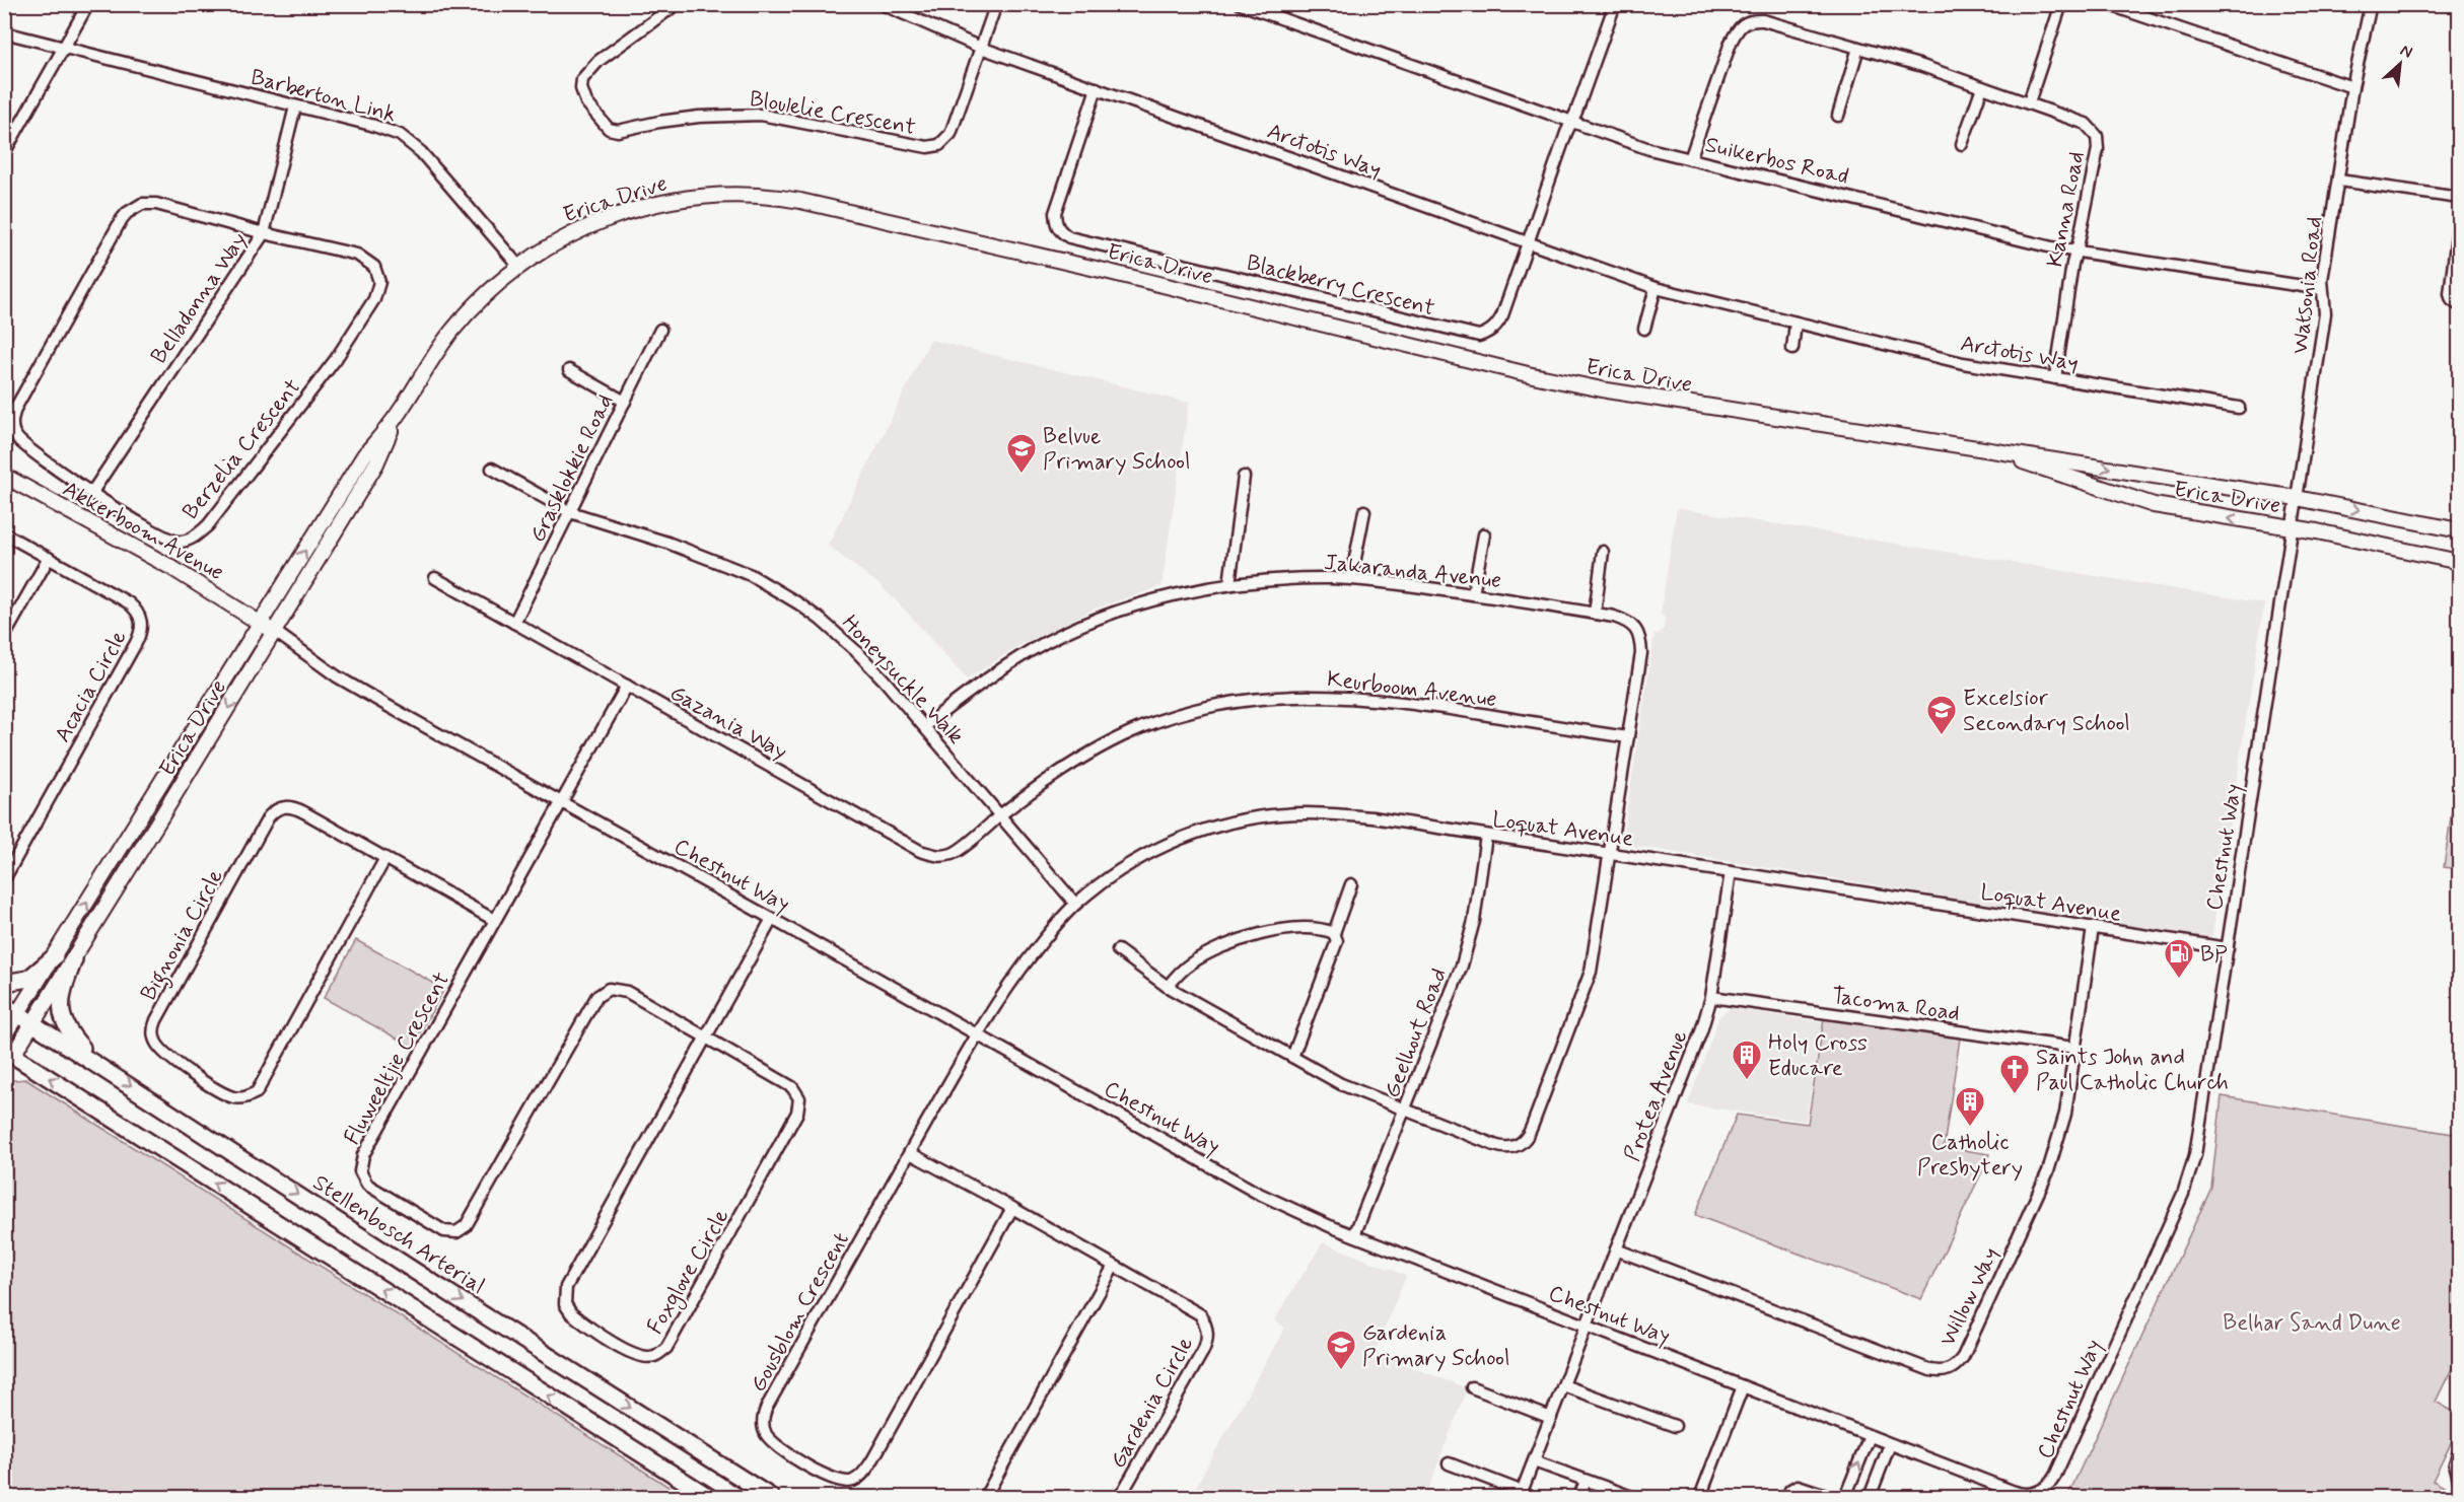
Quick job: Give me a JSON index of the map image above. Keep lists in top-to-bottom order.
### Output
{
  "streets": {
    "main road": ["Erica Drive", "Akkerboom Avenue", "Stellenbosch Arterial"],
    "street": [
      "Barberton Link",
      "Bloulelie Crescent",
      "Arctotis Way",
      "Suikerbos Road",
      "Kanna Road",
      "Blackberry Crescent",
      "Watsonia Road",
      "Belladonna Way",
      "Berzelia Crescent",
      "Grasklokkie Road",
      "Jakaranda Avenue",
      "Honeysuckle Walk",
      "Acacia Circle",
      "Keurboom Avenue",
      "Gazania Way",
      "Loquat Avenue",
      "Chestnut Way",
      "Bignonia Circle",
      "Tacoma Road",
      "Geelhout Road",
      "Fluweeltjie Crescent",
      "Protea Avenue",
      "Foxglove Circle",
      "Willow Way",
      "Gousblom Crescent",
      "Gardenia Circle"
    ]
  },
  "crossings": [
    ["Barberton Link", "Erica Drive"],
    ["Barberton Link", "Belladonna Way"],
    ["Bloulelie Crescent", "Arctotis Way"],
    ["Arctotis Way", "Kanna Road"],
    ["Arctotis Way", "Blackberry Crescent"],
    ["Suikerbos Road", "Kanna Road"],
    ["Suikerbos Road", "Blackberry Crescent"],
    ["Suikerbos Road", "Watsonia Road"],
    ["Erica Drive", "Watsonia Road"],
    ["Erica Drive", "Akkerboom Avenue"],
    ["Erica Drive", "Chestnut Way"],
    ["Erica Drive", "Stellenbosch Arterial"],
    ["Watsonia Road", "Chestnut Way"],
    ["Belladonna Way", "Berzelia Crescent"],
    ["Grasklokkie Road", "Honeysuckle Walk"],
    ["Grasklokkie Road", "Gazania Way"],
    ["Akkerboom Avenue", "Chestnut Way"],
    ["Jakaranda Avenue", "Honeysuckle Walk"],
    ["Jakaranda Avenue", "Keurboom Avenue"],
    ["Honeysuckle Walk", "Keurboom Avenue"],
    ["Honeysuckle Walk", "Gazania Way"],
    ["Honeysuckle Walk", "Loquat Avenue"],
    ["Keurboom Avenue", "Gazania Way"],
    ["Gazania Way", "Fluweeltjie Crescent"],
    ["Loquat Avenue", "Chestnut Way"],
    ["Loquat Avenue", "Geelhout Road"],
    ["Loquat Avenue", "Protea Avenue"],
    ["Loquat Avenue", "Willow Way"],
    ["Loquat Avenue", "Gousblom Crescent"],
    ["Chestnut Way", "Geelhout Road"],
    ["Chestnut Way", "Fluweeltjie Crescent"],
    ["Chestnut Way", "Protea Avenue"],
    ["Chestnut Way", "Foxglove Circle"],
    ["Chestnut Way", "Gousblom Crescent"],
    ["Bignonia Circle", "Fluweeltjie Crescent"],
    ["Tacoma Road", "Protea Avenue"],
    ["Tacoma Road", "Willow Way"],
    ["Fluweeltjie Crescent", "Foxglove Circle"],
    ["Protea Avenue", "Willow Way"],
    ["Gousblom Crescent", "Gardenia Circle"]
  ],
  "parks": ["Belhar Sand Dune"],
  "places": {
    "school or university": ["Belvue Primary School", "Excelsior Secondary School", "Gardenia Primary School"],
    "fuel station": ["BP"],
    "building": ["Holy Cross Educare", "Catholic Presbytery"],
    "church": ["Saints John and Paul Catholic Church"]
  },
  "north": "top right"
}
